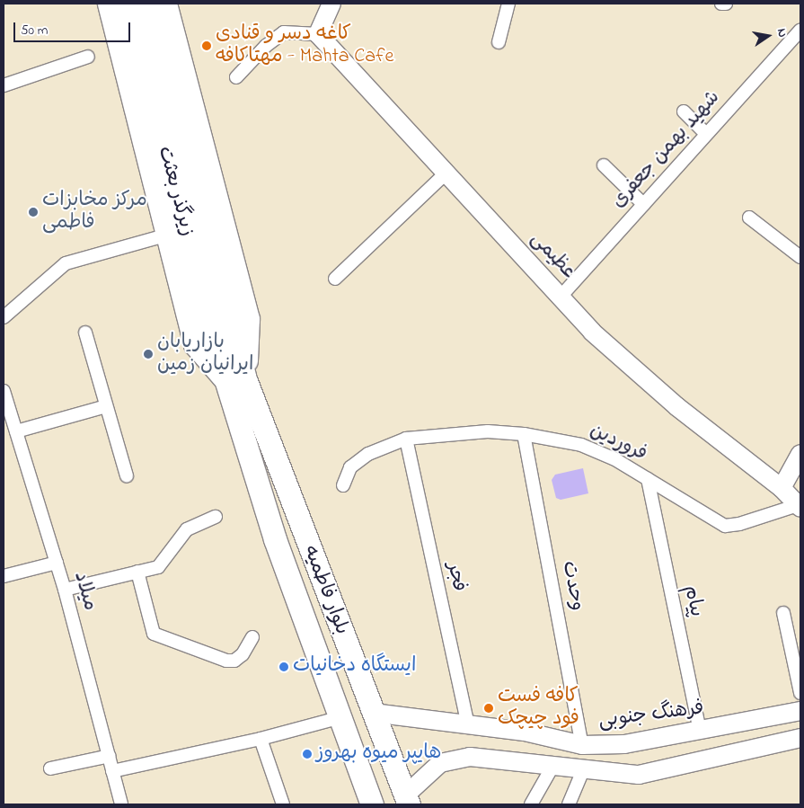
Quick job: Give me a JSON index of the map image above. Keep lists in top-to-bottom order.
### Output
{
  "streets": {
    "highway": ["زیرگذر بعثت", "بلوار فاطمیه"],
    "street": [
      "شهید بهمن جعفری",
      "عظیمی",
      "فروردین",
      "فجر",
      "وحدت",
      "میلاد",
      "پیام",
      "فرهنگ جنوبی"
    ]
  },
  "crossings": [
    ["شهید بهمن جعفری", "عظیمی"],
    ["زیرگذر بعثت", "بلوار فاطمیه"],
    ["عظیمی", "فروردین"],
    ["فروردین", "فجر"],
    ["فروردین", "وحدت"],
    ["فروردین", "پیام"],
    ["فجر", "فرهنگ جنوبی"],
    ["وحدت", "فرهنگ جنوبی"],
    ["بلوار فاطمیه", "فرهنگ جنوبی"],
    ["پیام", "فرهنگ جنوبی"]
  ],
  "places": [
    "کاغه دسر و قنادی مهتاکافه - Mahta Cafe",
    "مرکز مخابزات فاطمی",
    "بازاریابان ایرانیان زمین",
    "ایستگاه دخانیات",
    "کافه فست فود چیچک",
    "هایپر میوه بهروز"
  ],
  "scale_bar": "50 m",
  "north": "right"
}
